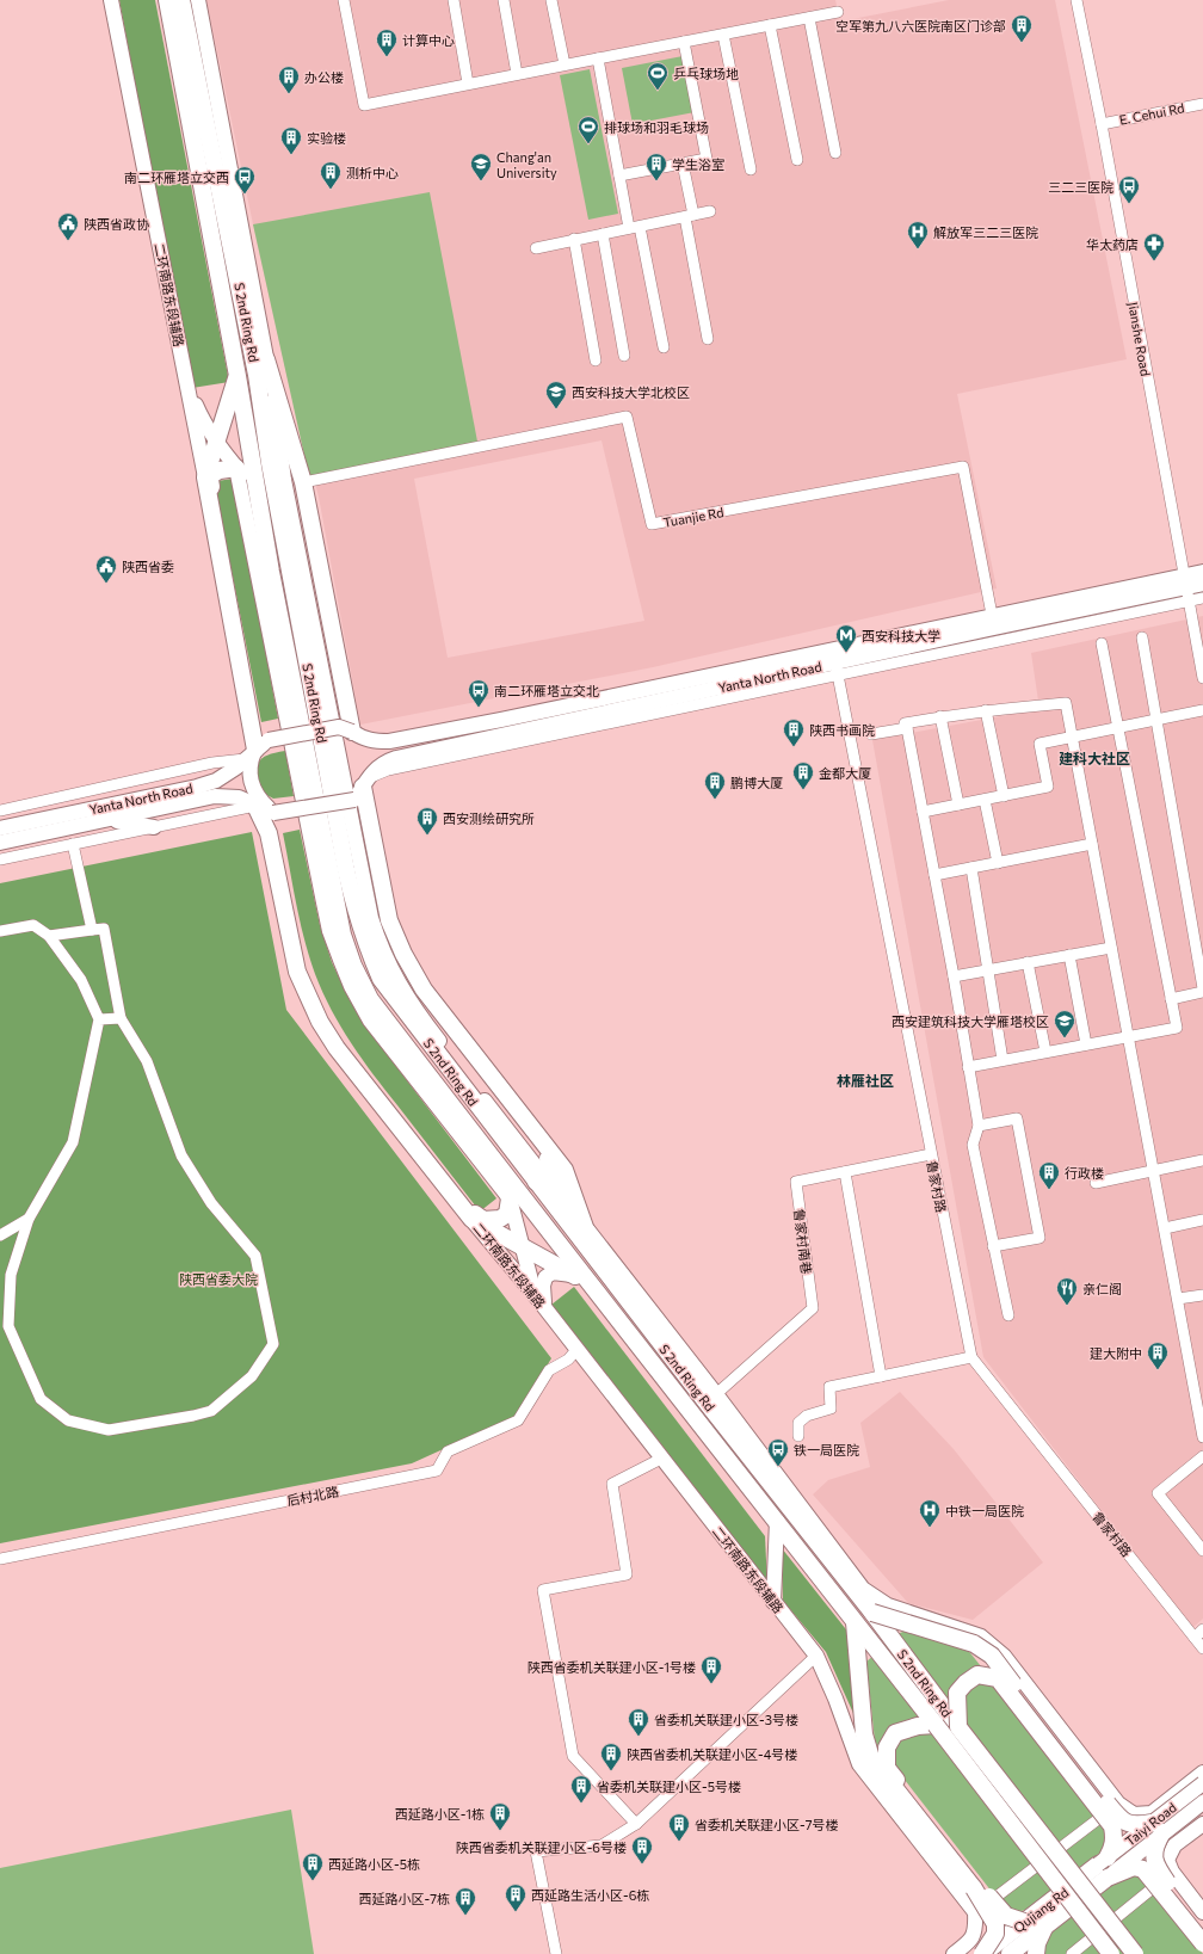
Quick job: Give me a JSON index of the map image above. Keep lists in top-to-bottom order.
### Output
{
  "streets": {
    "highway": ["S 2nd Ring Rd", "Qujiang Rd"],
    "main road": ["二环南路东段辅路", "Yanta North Road", "Taiyi Road"],
    "street": [
      "E. Cehui Rd",
      "Jianshe Road",
      "Tuanjie Rd",
      "鲁家村路",
      "鲁家村南巷",
      "后村北路"
    ]
  },
  "crossings": [
    ["E. Cehui Rd", "Jianshe Road"],
    ["二环南路东段辅路", "后村北路"],
    ["Jianshe Road", "Yanta North Road"],
    ["Tuanjie Rd", "Yanta North Road"],
    ["Yanta North Road", "鲁家村路"],
    ["鲁家村路", "鲁家村南巷"],
    ["Taiyi Road", "Qujiang Rd"]
  ],
  "districts": ["建科大社区", "林雁社区"],
  "parks": ["陕西省委大院"],
  "places": {
    "building": [
      "空军第九八六医院南区门诊部",
      "计算中心",
      "办公楼",
      "实验楼",
      "学生浴室",
      "测析中心",
      "陕西书画院",
      "金都大厦",
      "鹏博大厦",
      "西安测绘研究所",
      "行政楼",
      "建大附中",
      "陕西省委机关联建小区-1号楼",
      "省委机关联建小区-3号楼",
      "陕西省委机关联建小区-4号楼",
      "省委机关联建小区-5号楼",
      "西延路小区-1栋",
      "省委机关联建小区-7号楼",
      "陕西省委机关联建小区-6号楼",
      "西延路小区-5栋",
      "西延路生活小区-6栋",
      "西延路小区-7栋"
    ],
    "sports": ["乒乓球场地", "排球场和羽毛球场"],
    "school or university": ["Chang'an University", "西安科技大学北校区", "西安建筑科技大学雁塔校区"],
    "bus stop": [
      "南二环雁塔立交西",
      "三二三医院",
      "南二环雁塔立交北",
      "铁一局医院"
    ],
    "public building": ["陕西省政协", "陕西省委"],
    "hospital": ["解放军三二三医院", "中铁一局医院"],
    "pharmacy": ["华太药店"],
    "metro station": ["西安科技大学"],
    "restaurant": ["亲仁阁"]
  }
}
